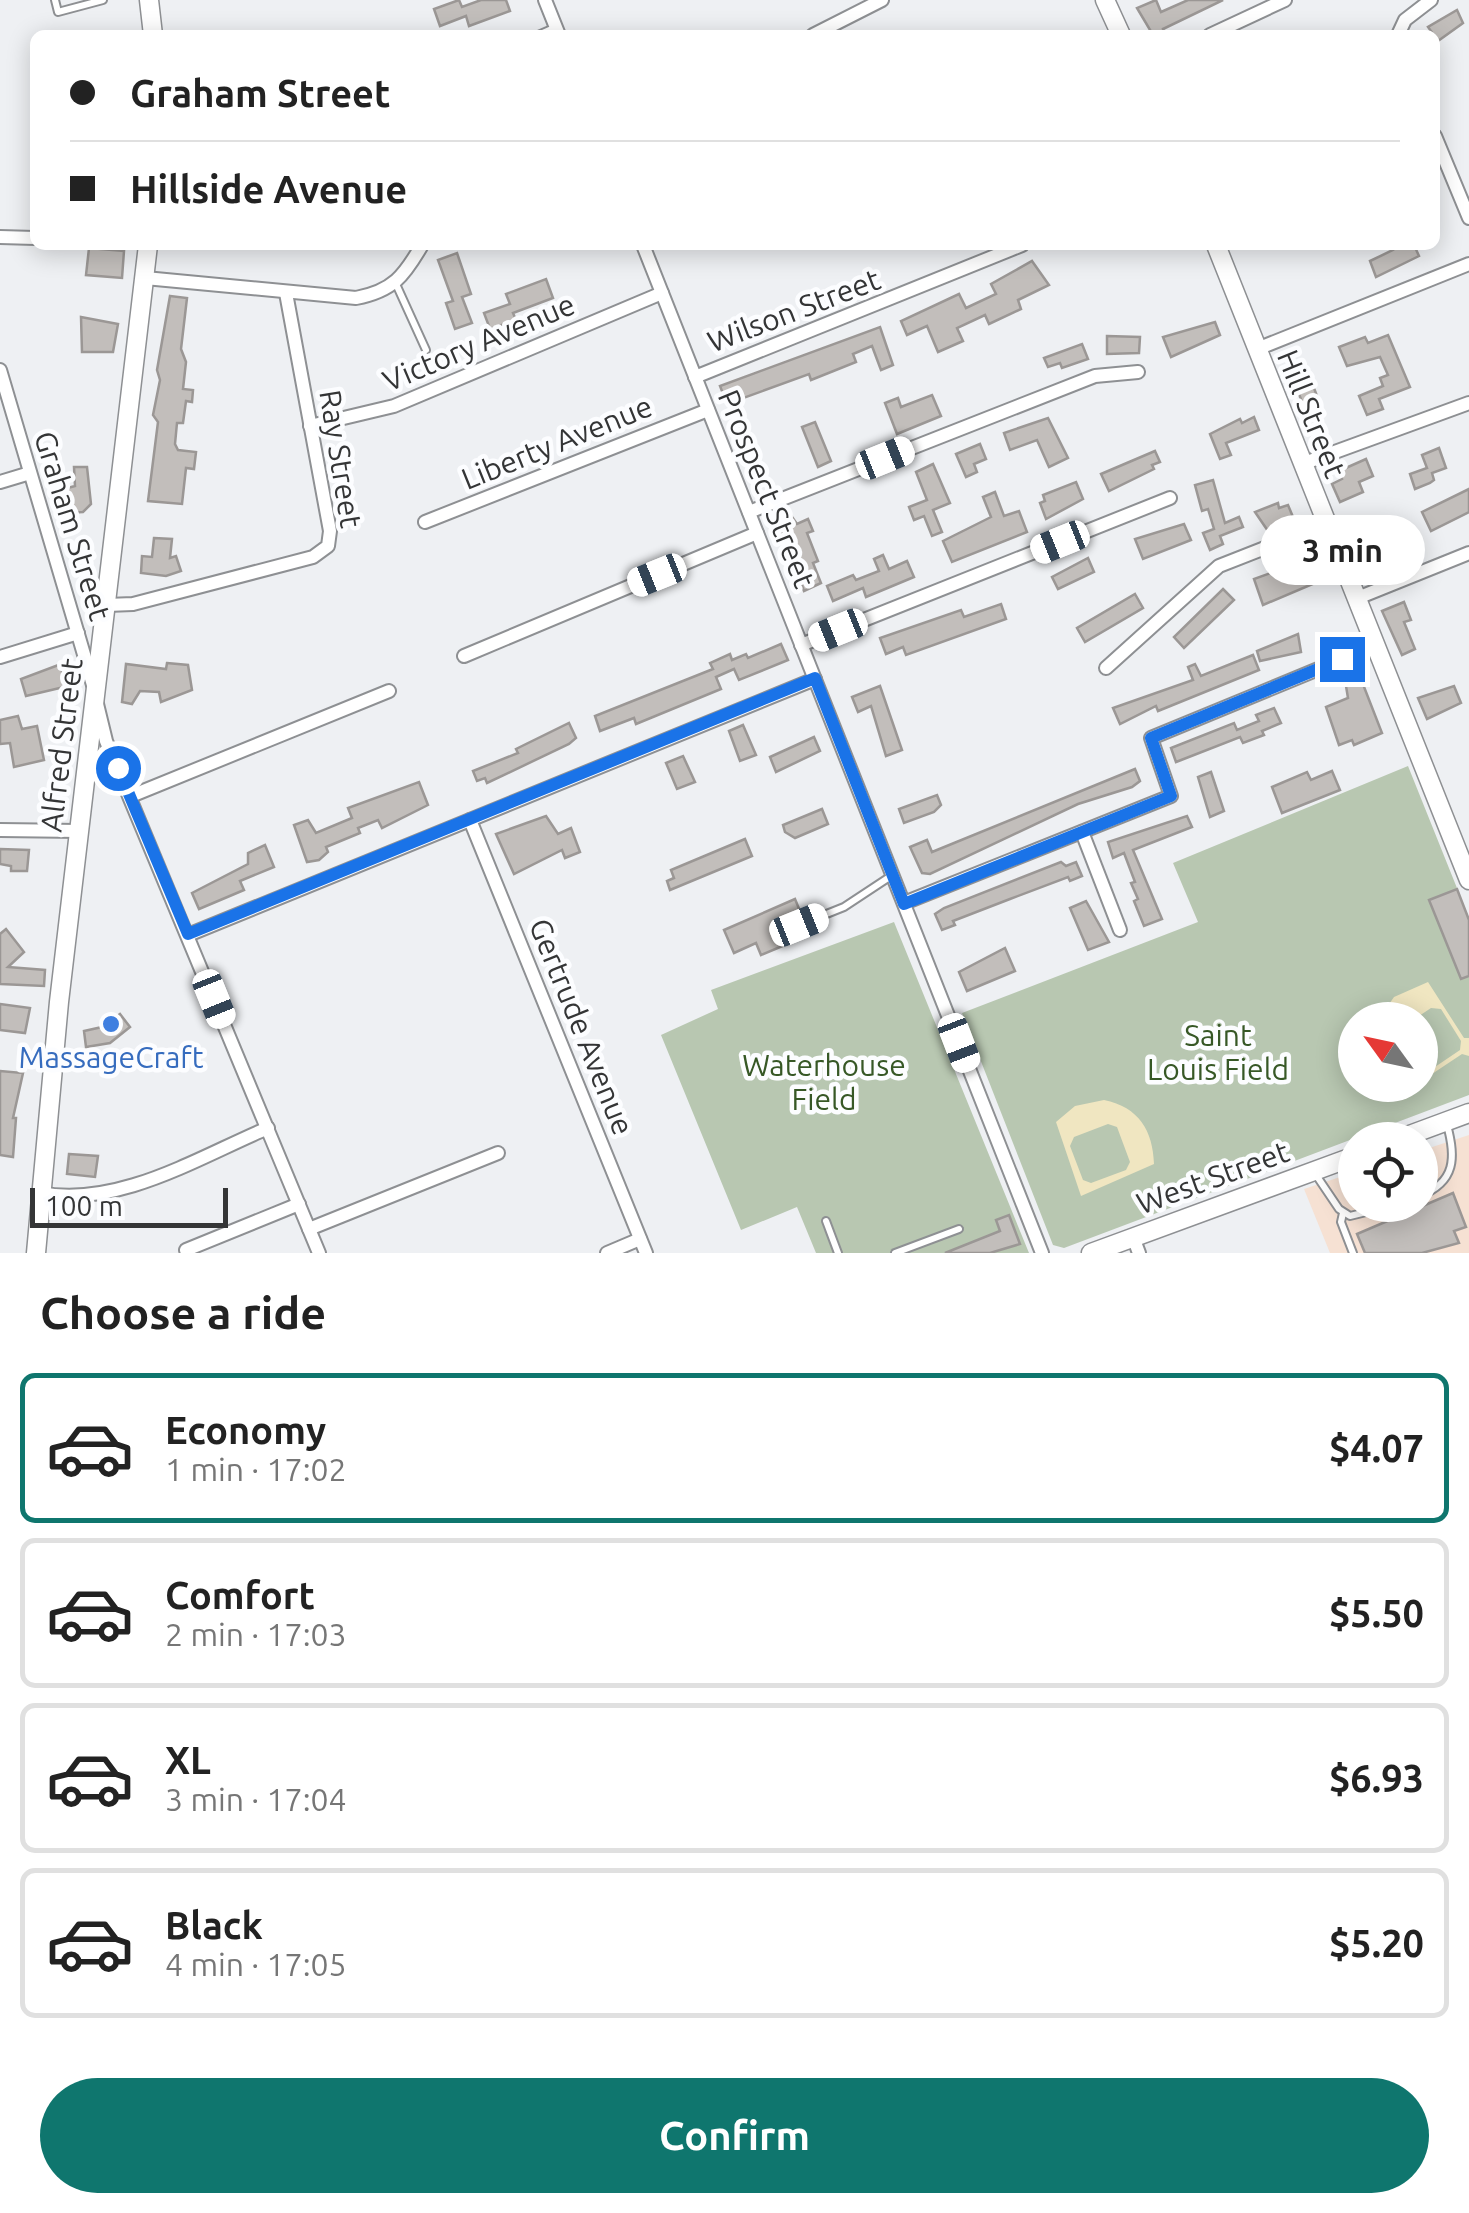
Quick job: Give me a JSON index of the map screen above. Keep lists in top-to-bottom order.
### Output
{
  "streets": {
    "street": [
      "Wilson Street",
      "Victory Avenue",
      "Hill Street",
      "Liberty Avenue",
      "Ray Street",
      "Prospect Street",
      "Graham Street",
      "Alfred Street",
      "Gertrude Avenue",
      "West Street"
    ]
  },
  "crossings": [
    ["Wilson Street", "Prospect Street"],
    ["Victory Avenue", "Ray Street"],
    ["Victory Avenue", "Prospect Street"],
    ["Liberty Avenue", "Prospect Street"],
    ["Ray Street", "Alfred Street"],
    ["Graham Street", "Alfred Street"]
  ],
  "parks": ["Saint Louis Field", "Waterhouse Field"],
  "places": ["MassageCraft"],
  "scale_bar": "100 m",
  "north": "top left",
  "page": {
    "banner": ["Graham Street", "Hillside Avenue"],
    "bubble": "3 min",
    "scale": "100 m",
    "heading": "Choose a ride",
    "list": [
      {
        "name": "Economy",
        "note": "1 min · 17:02",
        "value": "$4.07"
      },
      {
        "name": "Comfort",
        "note": "2 min · 17:03",
        "value": "$5.50"
      },
      {
        "name": "XL",
        "note": "3 min · 17:04",
        "value": "$6.93"
      },
      {
        "name": "Black",
        "note": "4 min · 17:05",
        "value": "$5.20"
      }
    ],
    "buttons": "Confirm"
  }
}
